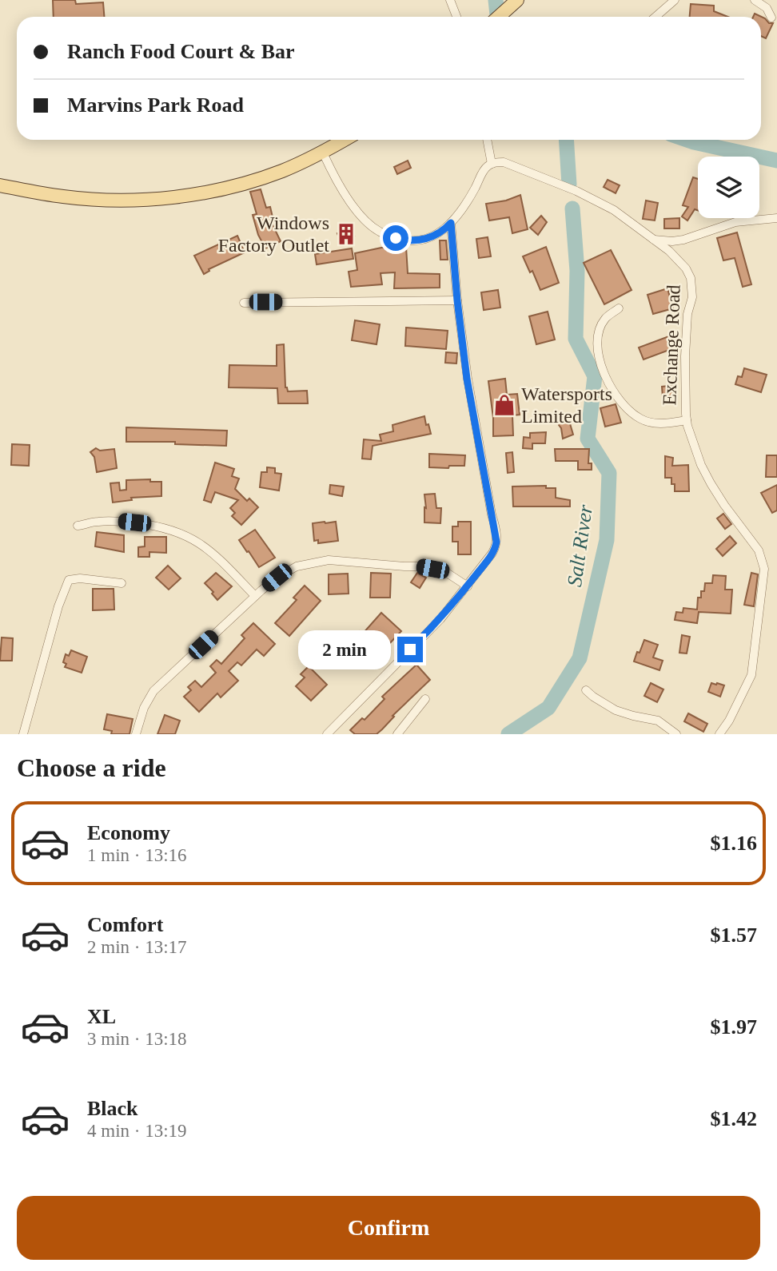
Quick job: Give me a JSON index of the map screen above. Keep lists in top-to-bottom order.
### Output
{
  "streets": {
    "street": ["Exchange Road"]
  },
  "water": ["Salt River"],
  "places": {
    "building": ["Windows Factory Outlet"],
    "shop": ["Watersports Limited"]
  },
  "page": {
    "banner": ["Ranch Food Court & Bar", "Marvins Park Road"],
    "bubble": "2 min",
    "heading": "Choose a ride",
    "list": [
      {
        "name": "Economy",
        "note": "1 min · 13:16",
        "value": "$1.16"
      },
      {
        "name": "Comfort",
        "note": "2 min · 13:17",
        "value": "$1.57"
      },
      {
        "name": "XL",
        "note": "3 min · 13:18",
        "value": "$1.97"
      },
      {
        "name": "Black",
        "note": "4 min · 13:19",
        "value": "$1.42"
      }
    ],
    "buttons": "Confirm"
  }
}
